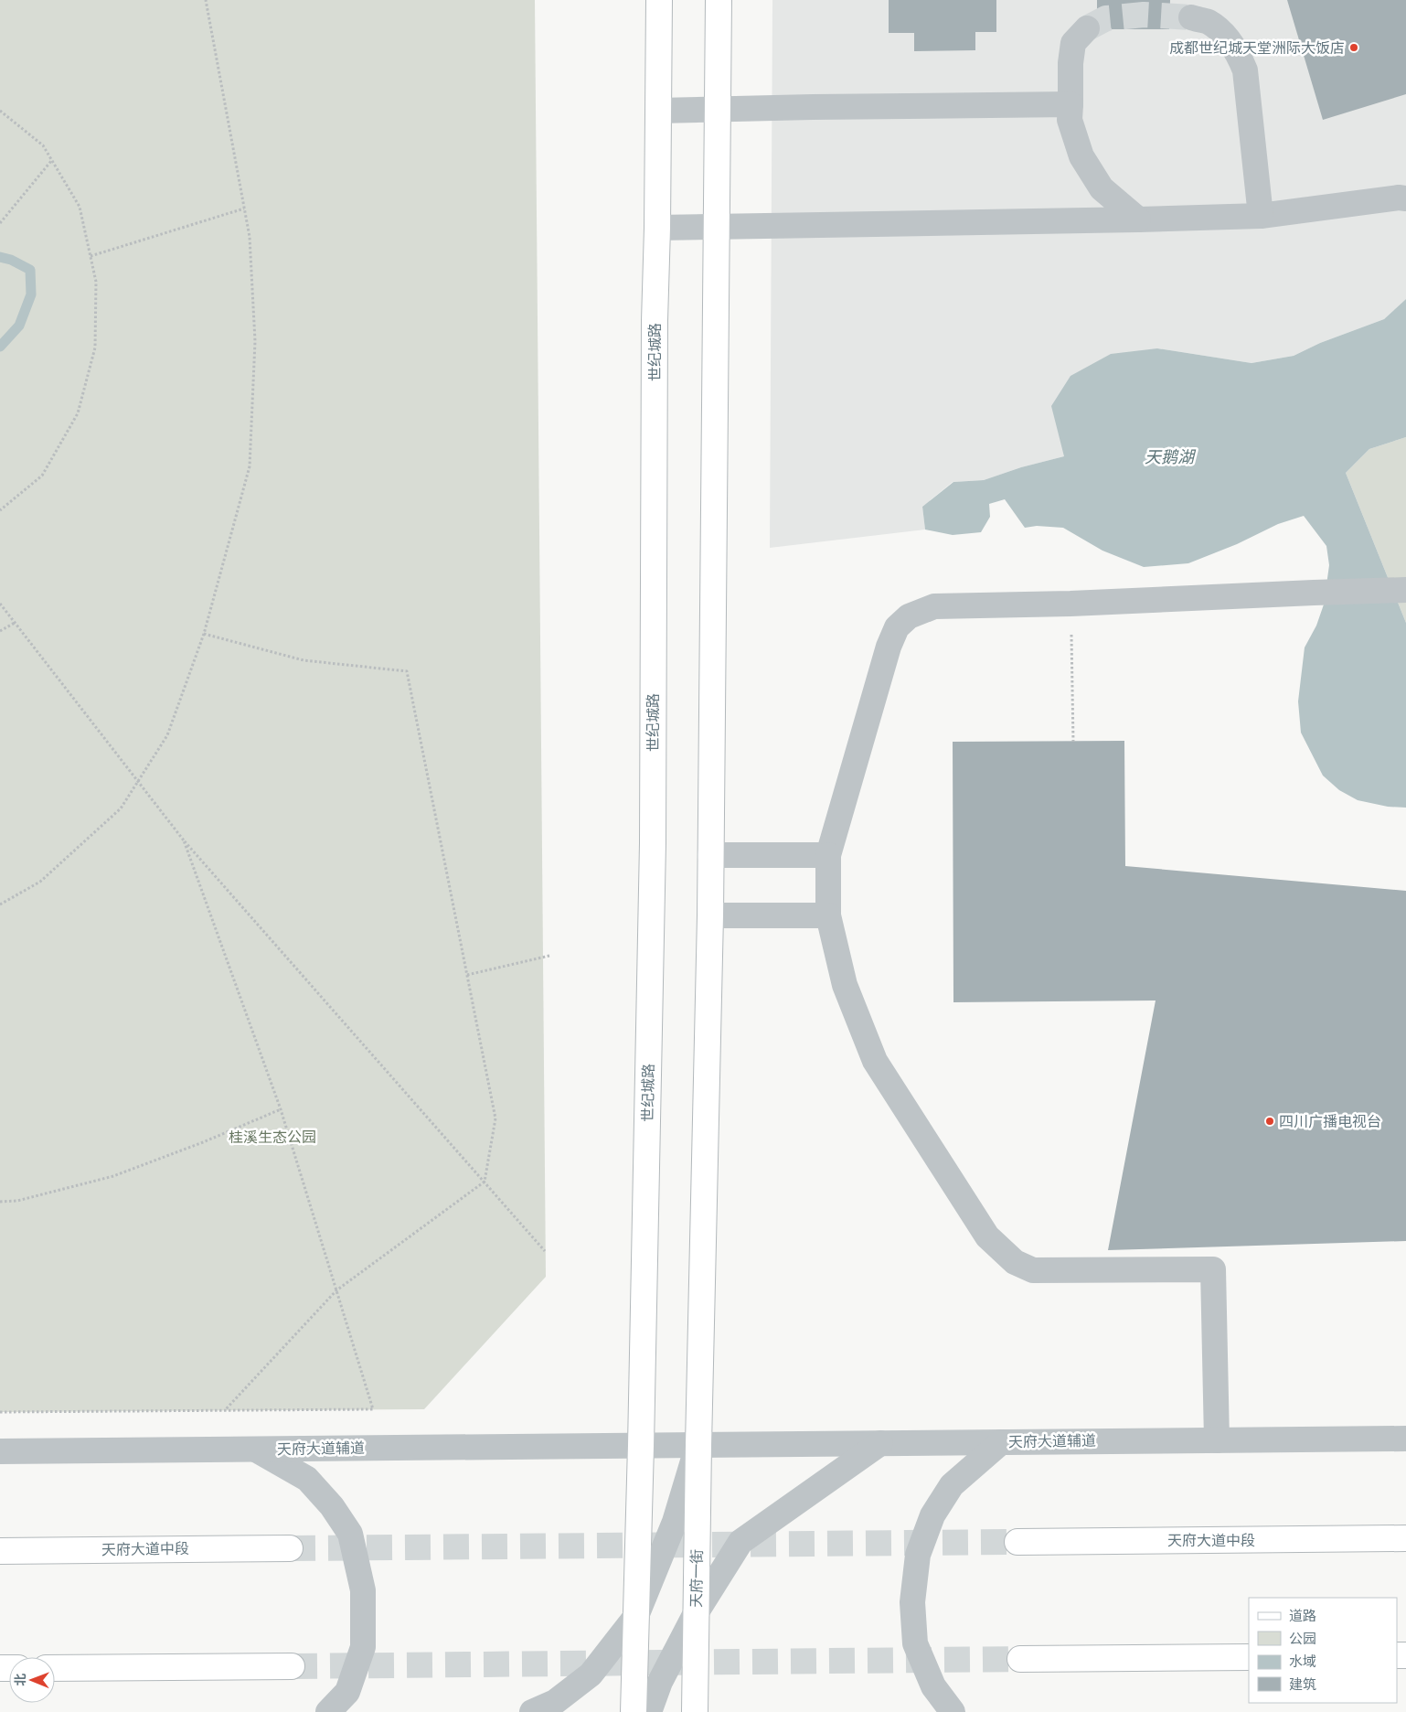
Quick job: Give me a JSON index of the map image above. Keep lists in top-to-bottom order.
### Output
{
  "streets": {
    "main road": ["世纪城路", "天府大道中段", "天府一街"],
    "street": ["天府大道辅道"]
  },
  "crossings": [
    ["世纪城路", "天府大道辅道"],
    ["天府大道辅道", "天府一街"]
  ],
  "water": ["天鹅湖"],
  "parks": ["桂溪生态公园"],
  "places": ["成都世纪城天堂洲际大饭店", "四川广播电视台"],
  "legend": [
    "道路",
    "公园",
    "水域",
    "建筑"
  ],
  "north": "left"
}
